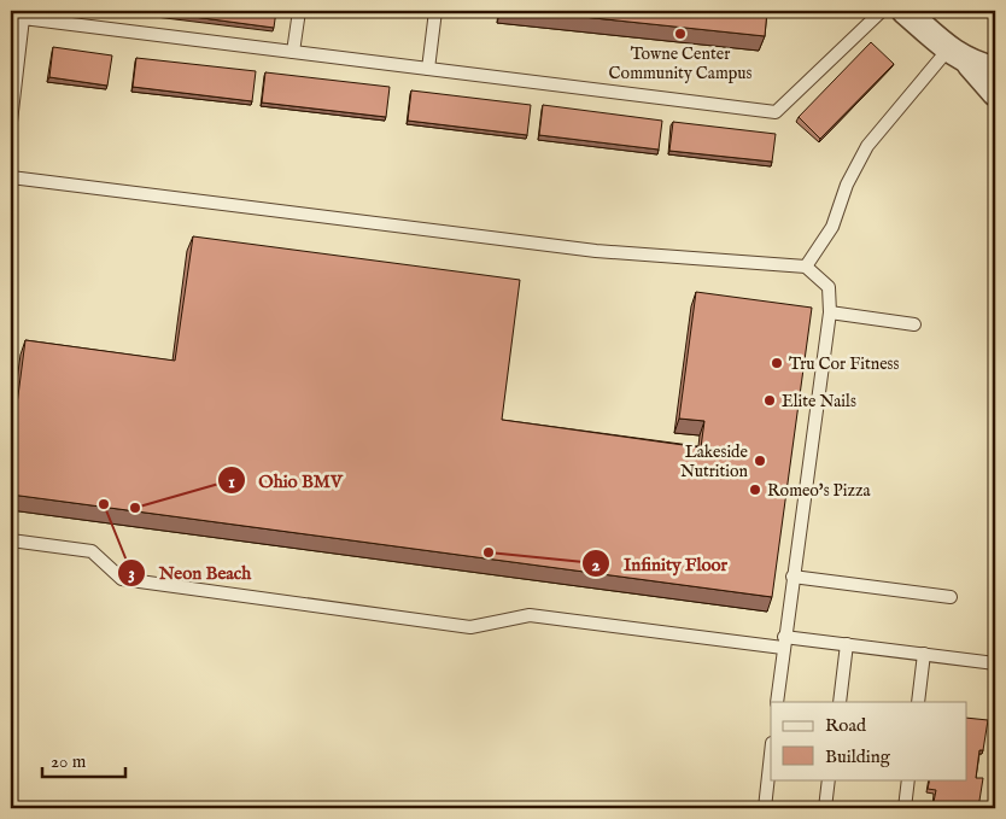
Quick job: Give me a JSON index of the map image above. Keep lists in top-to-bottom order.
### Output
{
  "places": [
    "Towne Center Community Campus",
    "Tru Cor Fitness",
    "Elite Nails",
    "Lakeside Nutrition",
    "Romeo's Pizza",
    "Neon Beach",
    "Ohio BMV",
    "Infinity Floor"
  ],
  "legend": ["Road", "Building"],
  "scale_bar": "20 m"
}
